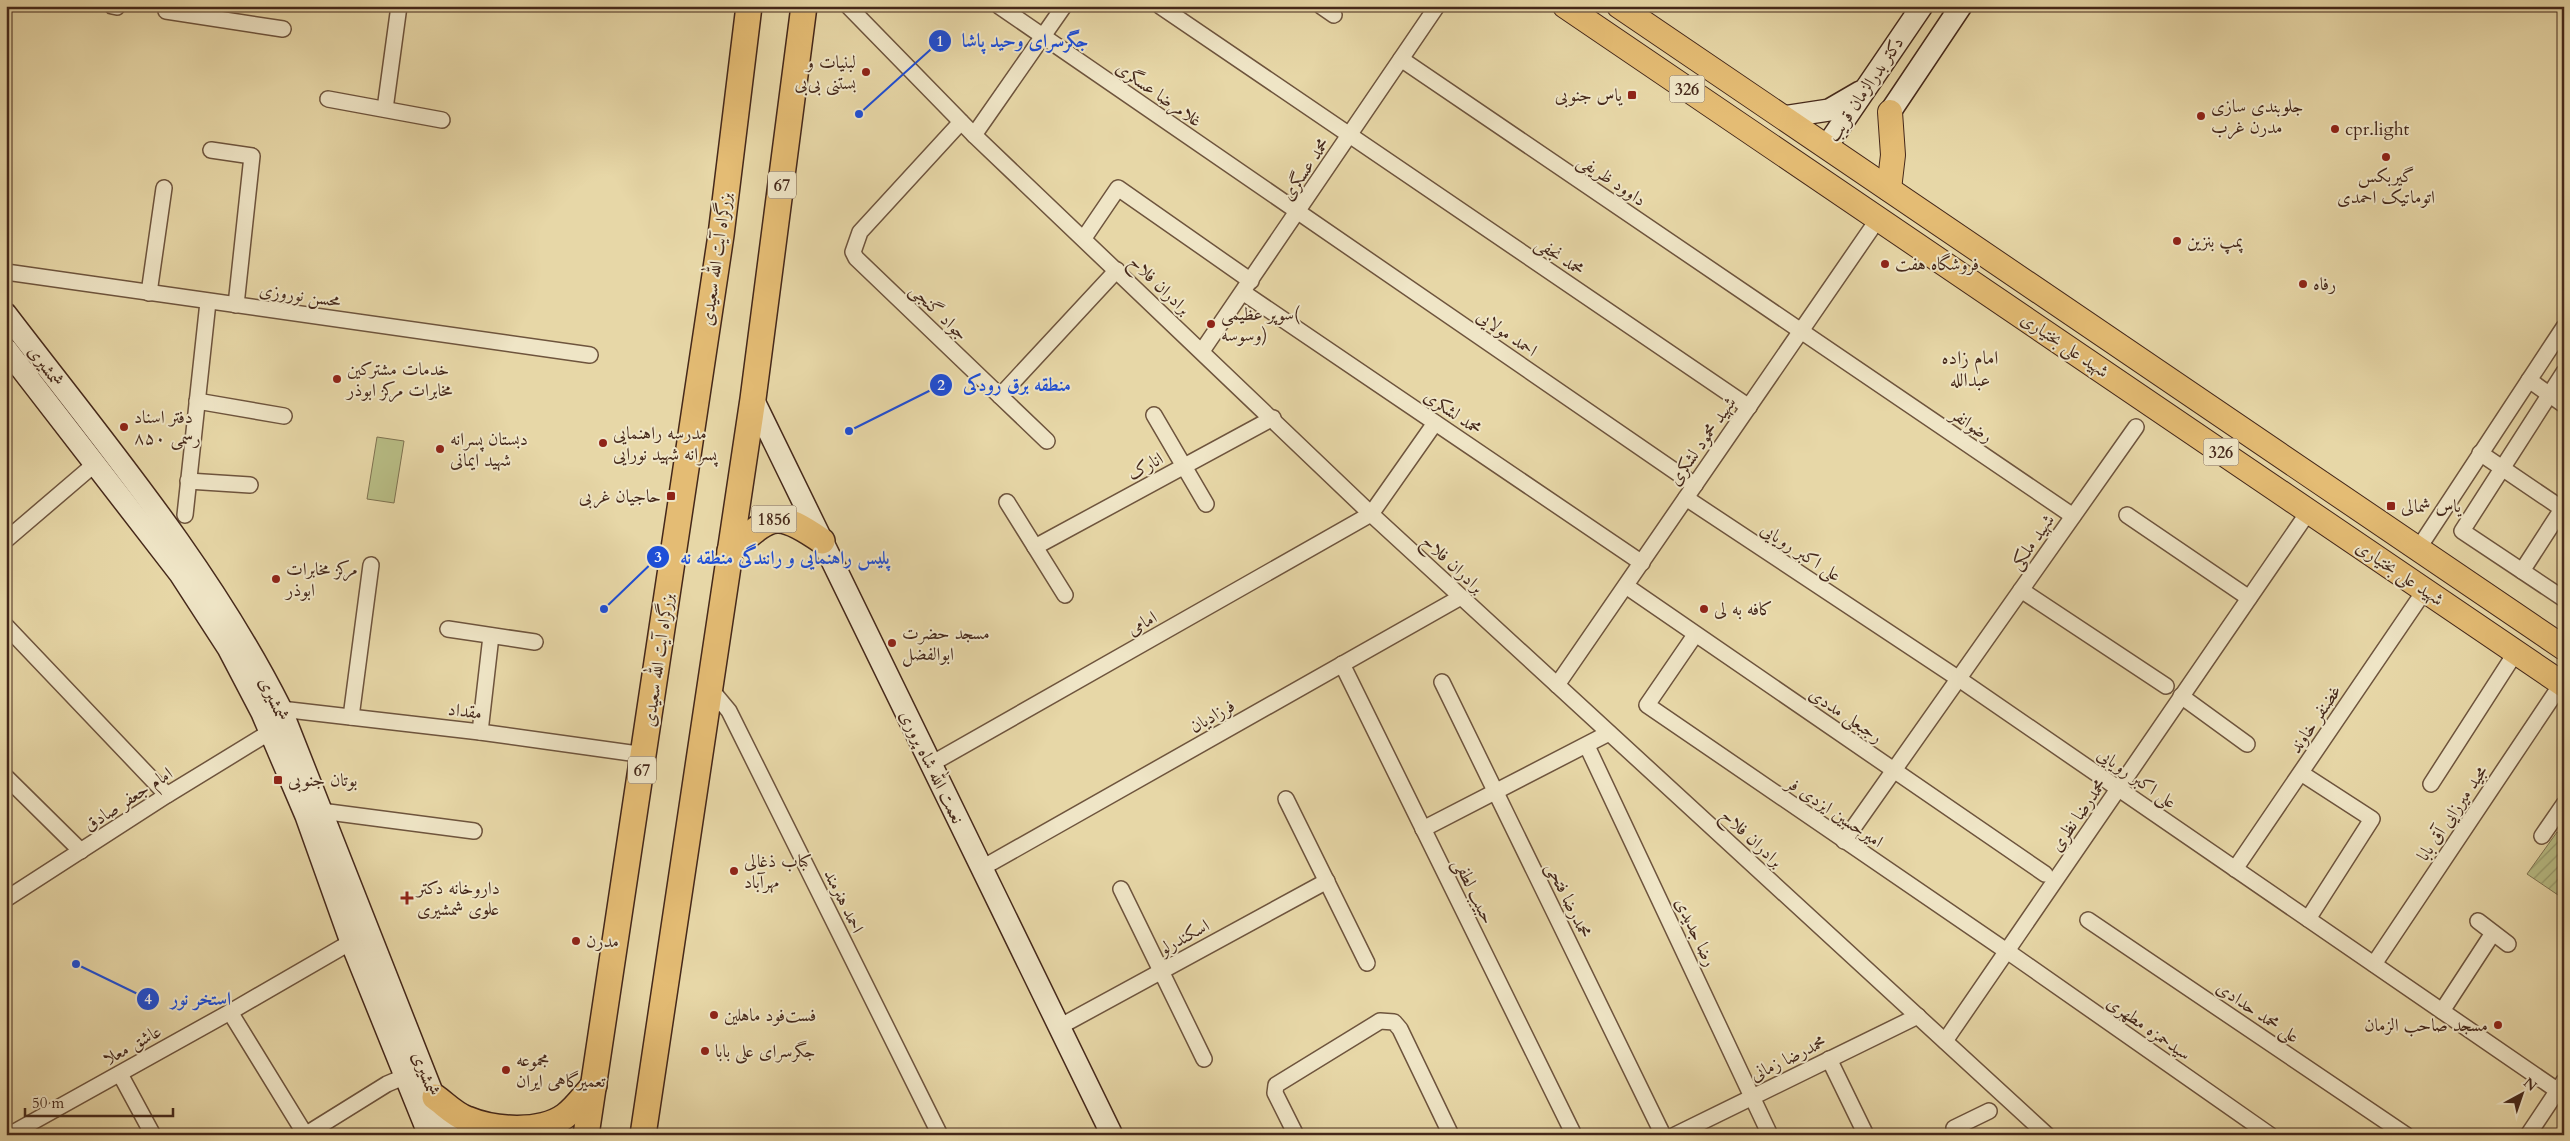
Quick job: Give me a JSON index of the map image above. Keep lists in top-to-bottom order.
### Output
{
  "streets": {
    "highway": ["67", "بزرگراه آیت الله سعیدی", "1856"],
    "main road": [
      "326",
      "دکتر بدرالزمان قریب",
      "شهید علی بختیاری",
      "شمشیری",
      "نعمت الله شاه پروری"
    ],
    "street": [
      "غلامرضا عسگری",
      "محمد عسگری",
      "داوود ظریفی",
      "محمد نجفی",
      "برادران فلاح",
      "محسن نوروزی",
      "جواد گنجی",
      "احمد مولایی",
      "محمد لشکری",
      "رضوانفر",
      "شهید محمود لشکری",
      "انارک",
      "شهید ملکی",
      "علی اکبر رویایی",
      "امامی",
      "مقداد",
      "رجبعلی مددی",
      "فرزادیان",
      "غضنفر خاوند",
      "امام جعفر صادق",
      "امیرحسین ایزدی فر",
      "مجید میرزایی آق بابا",
      "محمدرضا نظری",
      "حبیب لطفی",
      "محمدرضا فتحی",
      "احمد هنرمند",
      "رضا جدیدی",
      "اسکندرلو",
      "علی محمد حدادی",
      "سیدحمزه مطهری",
      "عاشق معلا",
      "محمدرضا زمانی"
    ]
  },
  "crossings": [
    ["326", "دکتر بدرالزمان قریب"],
    ["326", "شهید علی بختیاری"],
    ["دکتر بدرالزمان قریب", "شهید علی بختیاری"],
    ["غلامرضا عسگری", "محمد عسگری"],
    ["غلامرضا عسگری", "احمد مولایی"],
    ["محمد عسگری", "داوود ظریفی"],
    ["محمد عسگری", "محمد نجفی"],
    ["محمد عسگری", "برادران فلاح"],
    ["محمد عسگری", "احمد مولایی"],
    ["محمد عسگری", "محمد لشکری"],
    ["داوود ظریفی", "رضوانفر"],
    ["داوود ظریفی", "شهید محمود لشکری"],
    ["67", "1856"],
    ["67", "نعمت الله شاه پروری"],
    ["67", "احمد هنرمند"],
    ["محمد نجفی", "شهید محمود لشکری"],
    ["بزرگراه آیت الله سعیدی", "مقداد"],
    ["برادران فلاح", "جواد گنجی"],
    ["برادران فلاح", "محمد لشکری"],
    ["برادران فلاح", "شهید محمود لشکری"],
    ["برادران فلاح", "انارک"],
    ["برادران فلاح", "امامی"],
    ["برادران فلاح", "فرزادیان"],
    ["برادران فلاح", "محمدرضا نظری"],
    ["برادران فلاح", "محمدرضا زمانی"],
    ["احمد مولایی", "شهید محمود لشکری"],
    ["شهید علی بختیاری", "شهید محمود لشکری"],
    ["شهید علی بختیاری", "غضنفر خاوند"],
    ["شهید علی بختیاری", "مجید میرزایی آق بابا"],
    ["شهید علی بختیاری", "محمدرضا نظری"],
    ["شمشیری", "مقداد"],
    ["شمشیری", "امام جعفر صادق"],
    ["شمشیری", "عاشق معلا"],
    ["محمد لشکری", "شهید محمود لشکری"],
    ["رضوانفر", "شهید محمود لشکری"],
    ["رضوانفر", "شهید ملکی"],
    ["شهید محمود لشکری", "علی اکبر رویایی"],
    ["شهید محمود لشکری", "رجبعلی مددی"],
    ["1856", "نعمت الله شاه پروری"],
    ["شهید ملکی", "علی اکبر رویایی"],
    ["شهید ملکی", "رجبعلی مددی"],
    ["شهید ملکی", "امیرحسین ایزدی فر"],
    ["علی اکبر رویایی", "غضنفر خاوند"],
    ["علی اکبر رویایی", "مجید میرزایی آق بابا"],
    ["علی اکبر رویایی", "محمدرضا نظری"],
    ["امامی", "نعمت الله شاه پروری"],
    ["مقداد", "امام جعفر صادق"],
    ["رجبعلی مددی", "امیرحسین ایزدی فر"],
    ["فرزادیان", "نعمت الله شاه پروری"],
    ["فرزادیان", "حبیب لطفی"],
    ["نعمت الله شاه پروری", "اسکندرلو"],
    ["امیرحسین ایزدی فر", "محمدرضا نظری"],
    ["امیرحسین ایزدی فر", "سیدحمزه مطهری"],
    ["محمدرضا نظری", "سیدحمزه مطهری"],
    ["رضا جدیدی", "محمدرضا زمانی"]
  ],
  "districts": ["امام زاده عبدالله"],
  "places": {
    "other": [
      "لبنیات و بستنی بی‌بی",
      "جگرسرای وحید پاشا",
      "جلوبندی سازی مدرن غرب",
      "cpr.light",
      "گیربکس اتوماتیک احمدی",
      "پمپ بنزین",
      "فروشگاه هفت",
      "رفاه",
      "سوپر عظیمی( وسوسه)",
      "خدمات مشترکین مخابرات مرکز ابوذر",
      "دفتر اسناد رسمی ۸۵۰",
      "منطقه برق رودکی",
      "مدرسه راهنمایی پسرانه شهید نورایی",
      "دبستان پسرانه شهید ایمانی",
      "مرکز مخابرات ابوذر",
      "پلیس راهنمایی و رانندگی منطقه نه",
      "کافه به لی",
      "مسجد حضرت ابوالفضل",
      "کباب ذغالی مهرآباد",
      "مدرن",
      "استخر نور",
      "فست‌فود ماهلین",
      "مسجد صاحب الزمان",
      "جگرسرای علی بابا",
      "مجموعه تعمیرگاهی ایران"
    ],
    "transit": [
      "یاس جنوبی",
      "حاجیان غربی",
      "یاس شمالی",
      "بوتان جنوبی"
    ],
    "health": ["داروخانه دکتر علوی شمشیری"]
  },
  "scale_bar": "50 m",
  "north": "top right"
}
